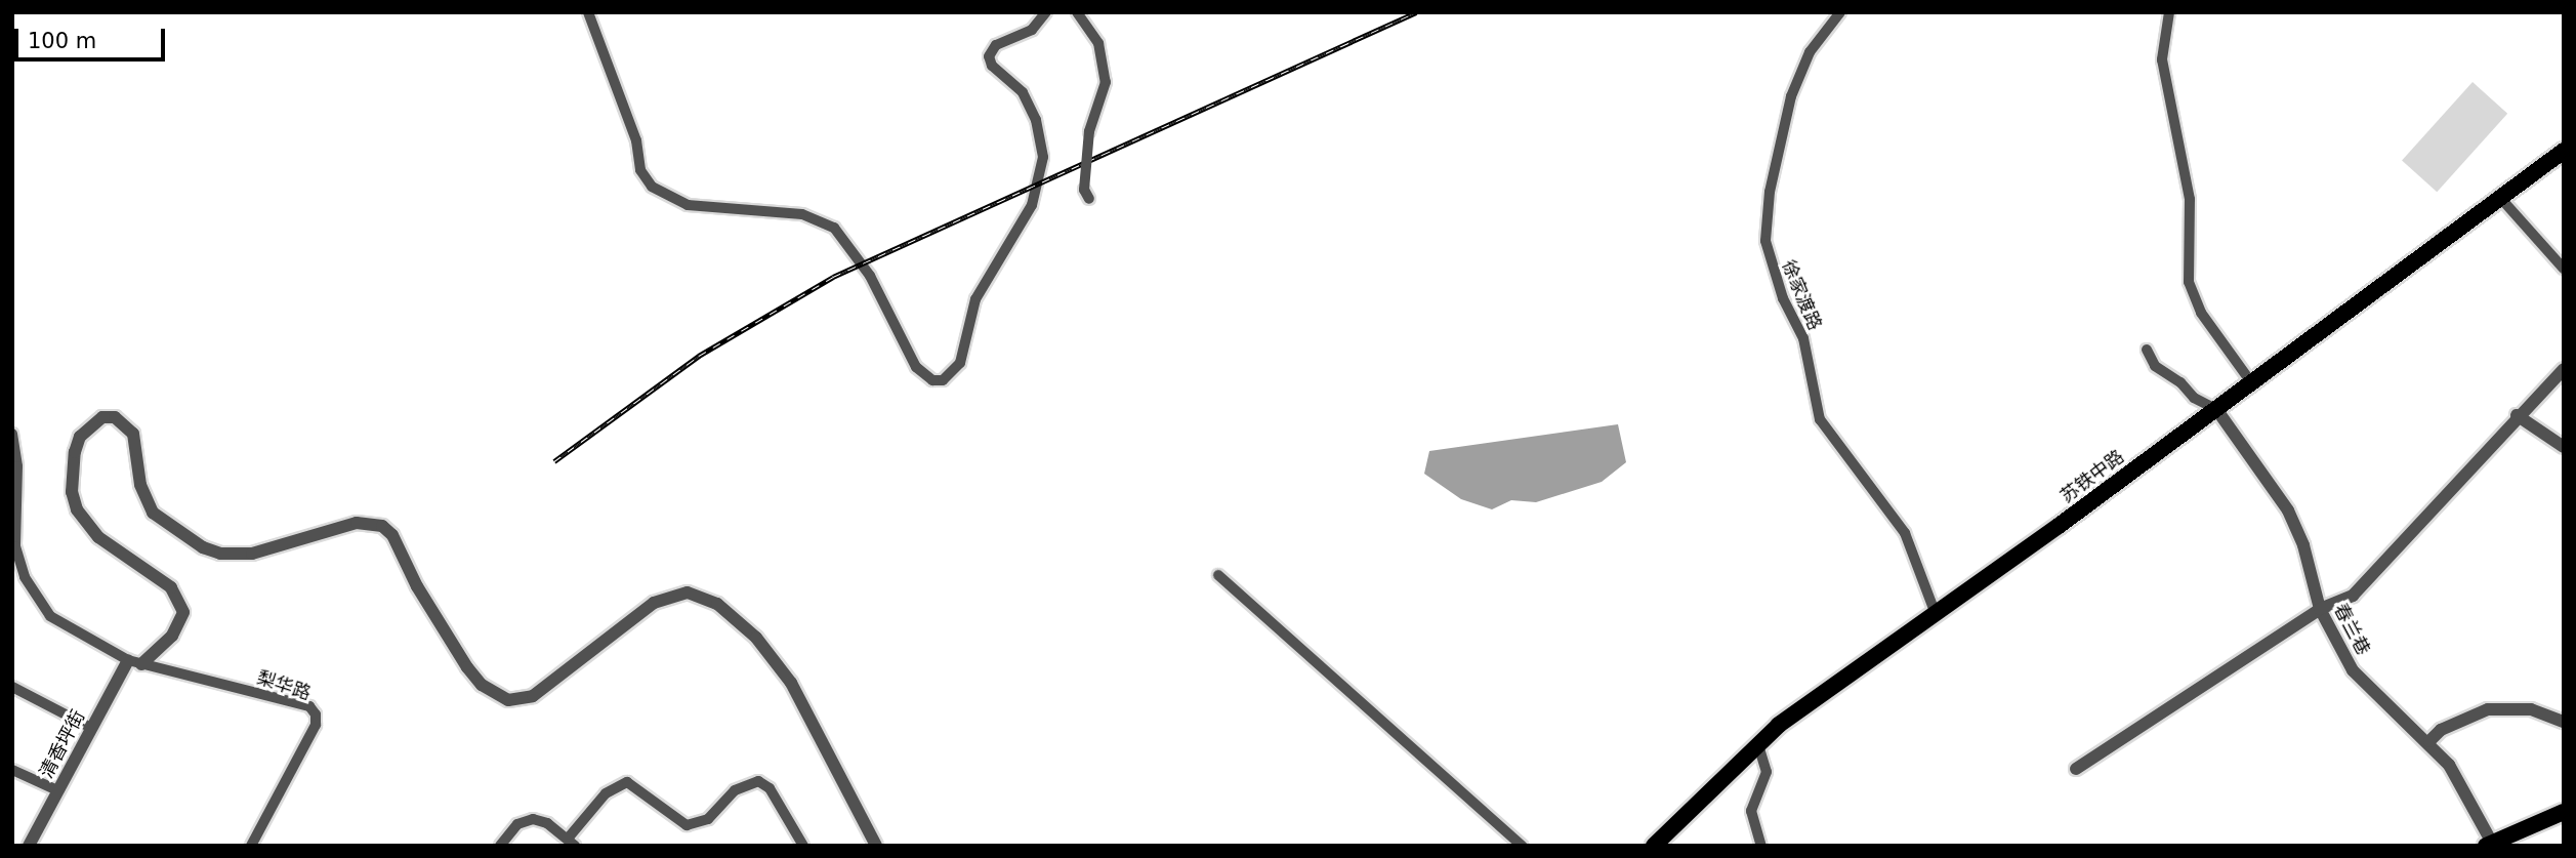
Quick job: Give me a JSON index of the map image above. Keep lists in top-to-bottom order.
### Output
{
  "streets": {
    "main road": ["苏铁中路"],
    "street": [
      "徐家渡路",
      "春兰巷",
      "梨华路",
      "清香坪街"
    ]
  },
  "crossings": [
    ["徐家渡路", "苏铁中路"],
    ["苏铁中路", "春兰巷"]
  ],
  "scale_bar": "100 m"
}
